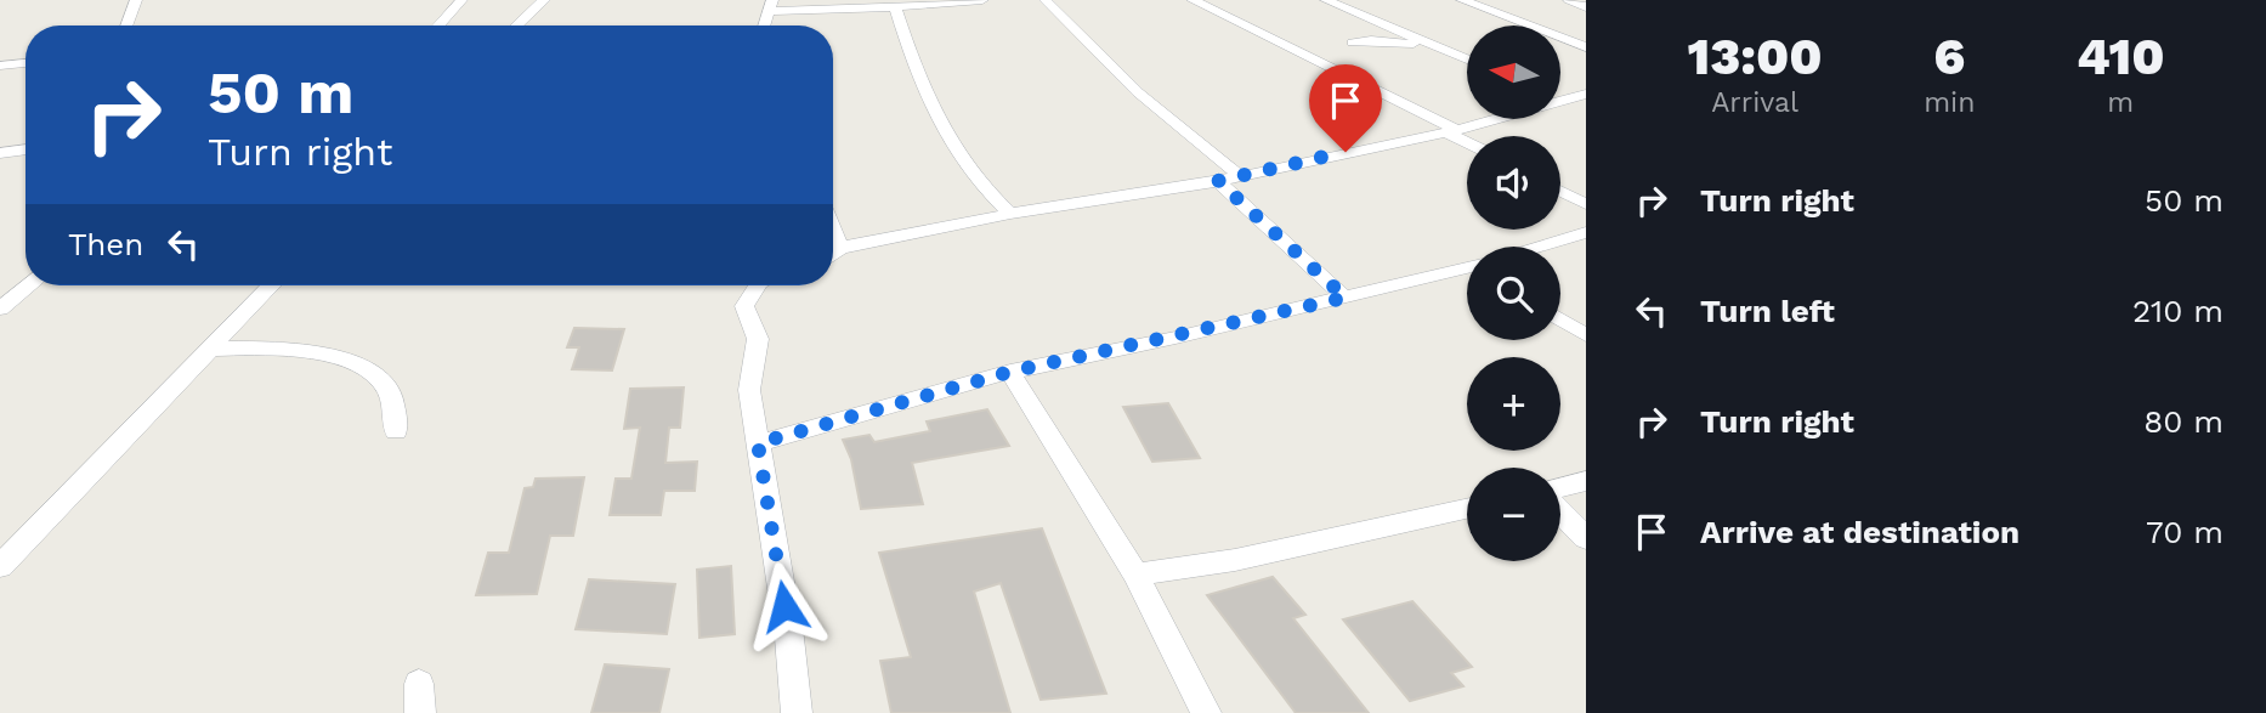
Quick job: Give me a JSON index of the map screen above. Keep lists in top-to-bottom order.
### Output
{
  "north": "left",
  "page": {
    "eta": [
      "13:00",
      "Arrival",
      "6",
      "min",
      "410",
      "m"
    ],
    "map_buttons": ["+", "−"],
    "turn": ["50 m", "Turn right"],
    "list": [
      {
        "name": "Turn right",
        "value": "50 m"
      },
      {
        "name": "Turn left",
        "value": "210 m"
      },
      {
        "name": "Turn right",
        "value": "80 m"
      },
      {
        "name": "Arrive at destination",
        "value": "70 m"
      }
    ],
    "then": "Then"
  }
}
